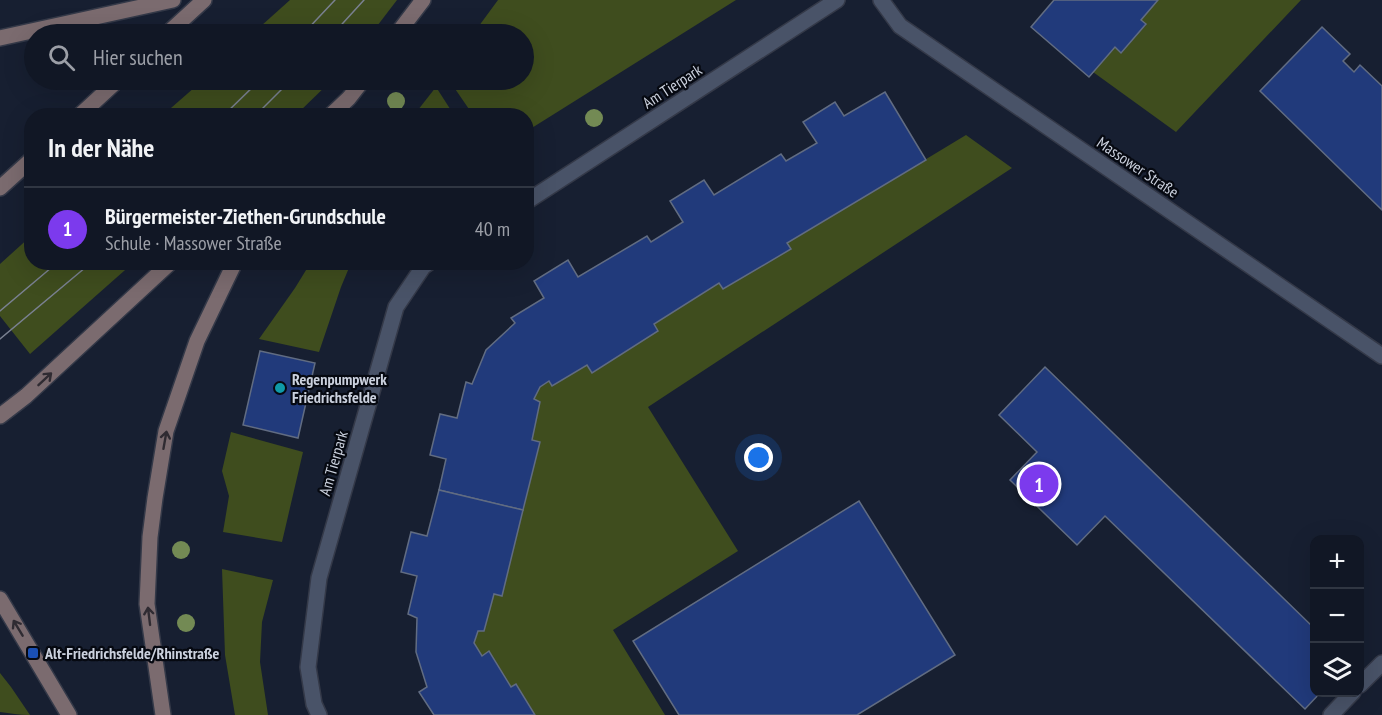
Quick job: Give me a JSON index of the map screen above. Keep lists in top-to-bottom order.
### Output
{
  "streets": {
    "street": ["Am Tierpark", "Massower Straße"]
  },
  "places": {
    "other": ["Regenpumpwerk Friedrichsfelde"],
    "transit": ["Alt-Friedrichsfelde/Rhinstraße"]
  },
  "page": {
    "search": "Hier suchen",
    "heading": "In der Nähe",
    "list": [
      {
        "mark": "1",
        "name": "Bürgermeister-Ziethen-Grundschule",
        "note": "Schule · Massower Straße",
        "value": "40 m"
      }
    ],
    "pins": "1",
    "map_buttons": ["+", "−"]
  }
}
